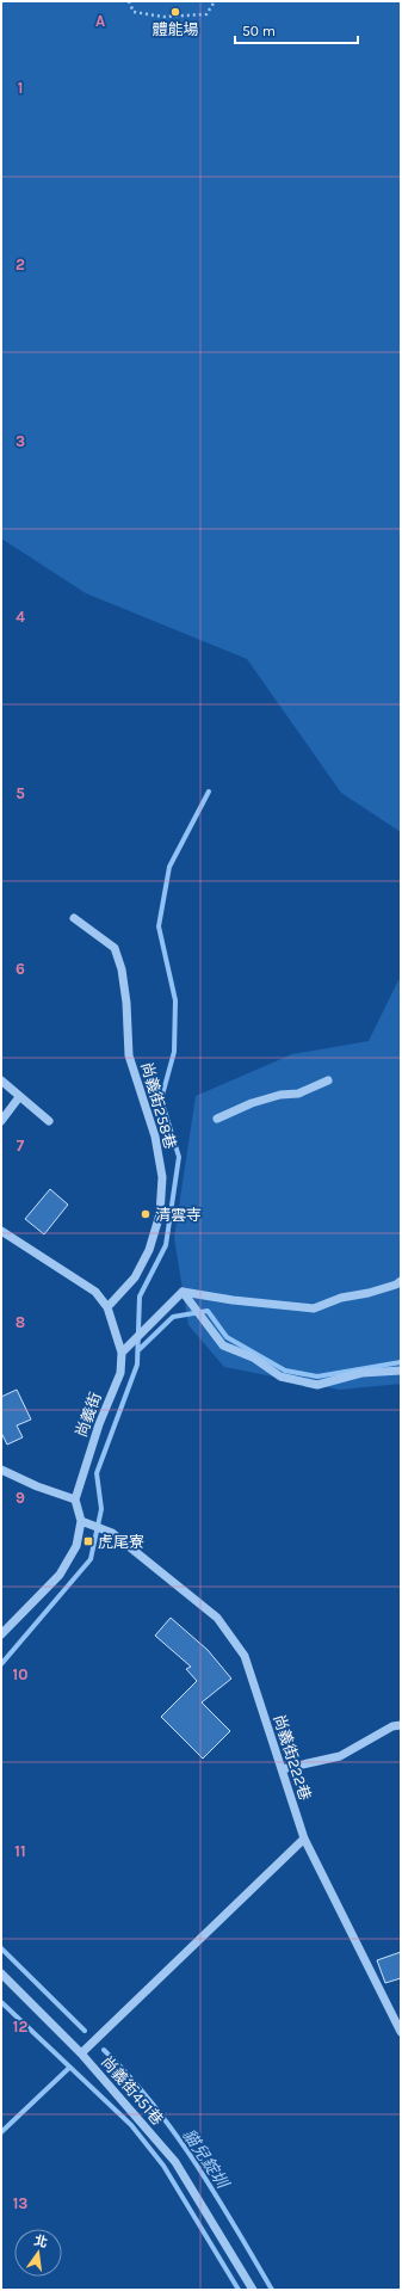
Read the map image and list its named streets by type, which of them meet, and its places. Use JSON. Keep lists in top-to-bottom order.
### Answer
{
  "streets": {
    "street": [
      "尚義街258巷",
      "尚義街",
      "尚義街222巷",
      "尚義街451巷"
    ]
  },
  "crossings": [
    ["尚義街258巷", "尚義街"]
  ],
  "water": ["貓兒錠圳"],
  "places": {
    "other": ["體能場", "清雲寺"],
    "transit": ["虎尾寮"]
  },
  "scale_bar": "50 m",
  "north": "top",
  "grid": {
    "columns": ["A"],
    "rows": [
      "1",
      "2",
      "3",
      "4",
      "5",
      "6",
      "7",
      "8",
      "9",
      "10",
      "11",
      "12",
      "13"
    ]
  }
}
